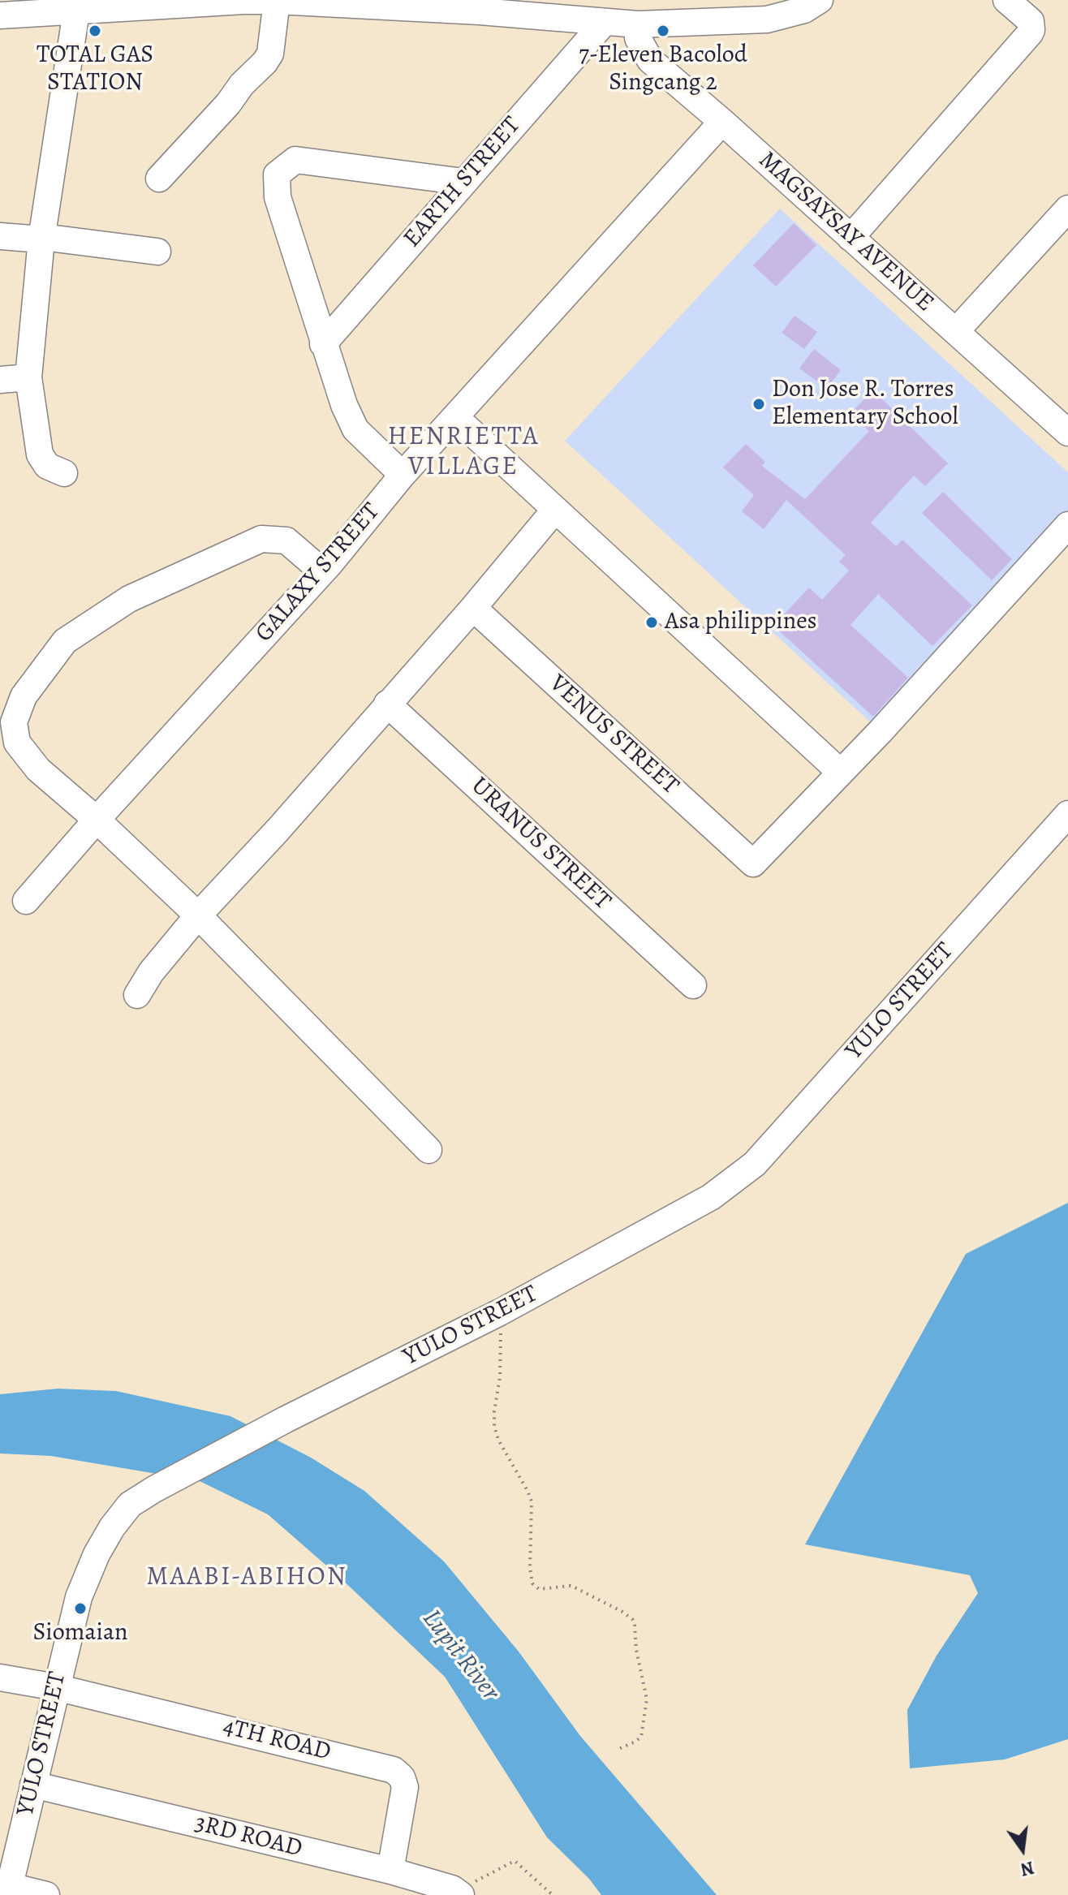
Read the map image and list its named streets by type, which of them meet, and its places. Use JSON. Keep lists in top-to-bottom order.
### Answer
{
  "streets": {
    "street": [
      "EARTH STREET",
      "MAGSAYSAY AVENUE",
      "GALAXY STREET",
      "VENUS STREET",
      "URANUS STREET",
      "YULO STREET",
      "4TH ROAD",
      "3RD ROAD"
    ]
  },
  "crossings": [
    ["MAGSAYSAY AVENUE", "GALAXY STREET"],
    ["YULO STREET", "4TH ROAD"],
    ["YULO STREET", "3RD ROAD"],
    ["4TH ROAD", "3RD ROAD"]
  ],
  "districts": ["HENRIETTA VILLAGE", "MAABI-ABIHON"],
  "water": ["Lupit River"],
  "places": [
    "TOTAL GAS STATION",
    "7-Eleven Bacolod Singcang 2",
    "Don Jose R. Torres Elementary School",
    "Asa philippines",
    "Siomaian"
  ],
  "north": "bottom"
}
